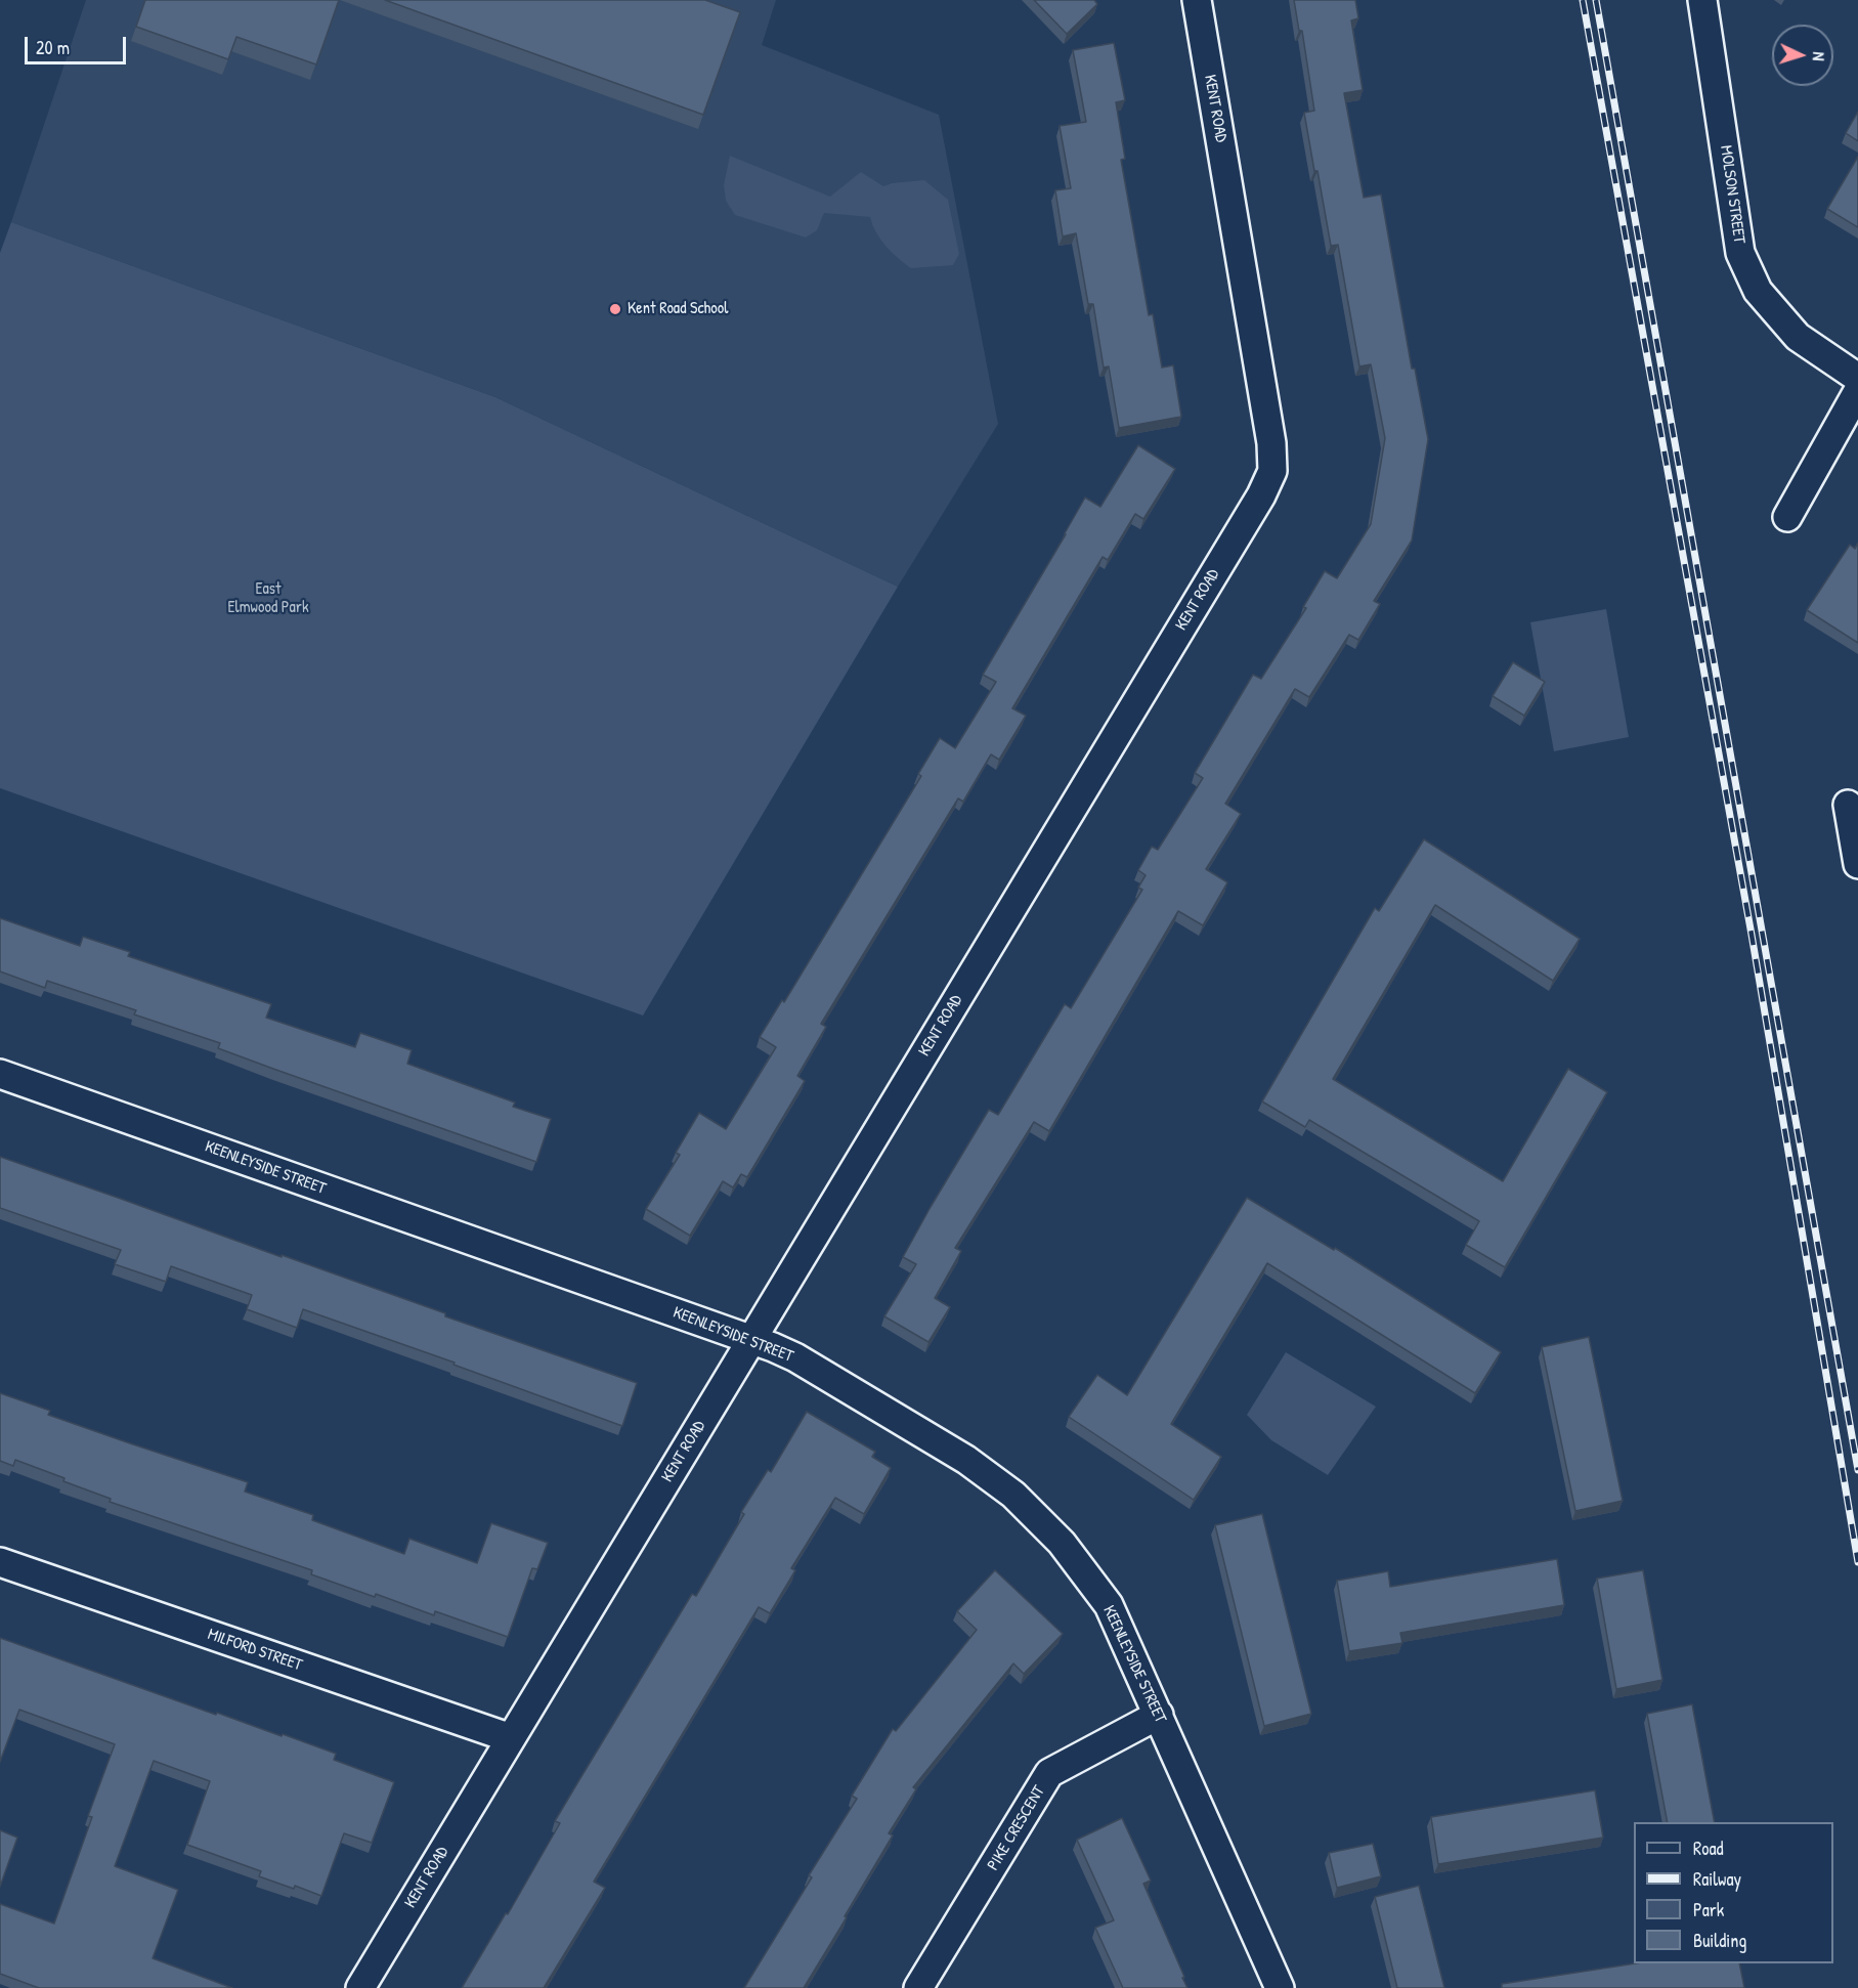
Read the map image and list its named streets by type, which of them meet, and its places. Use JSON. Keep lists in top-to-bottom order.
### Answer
{
  "streets": {
    "street": [
      "KENT ROAD",
      "MOLSON STREET",
      "KEENLEYSIDE STREET",
      "MILFORD STREET",
      "PIKE CRESCENT"
    ]
  },
  "crossings": [
    ["KENT ROAD", "KEENLEYSIDE STREET"],
    ["KENT ROAD", "MILFORD STREET"],
    ["KEENLEYSIDE STREET", "PIKE CRESCENT"]
  ],
  "parks": ["East Elmwood Park"],
  "places": ["Kent Road School"],
  "legend": [
    "Road",
    "Railway",
    "Park",
    "Building"
  ],
  "scale_bar": "20 m",
  "north": "right"
}
